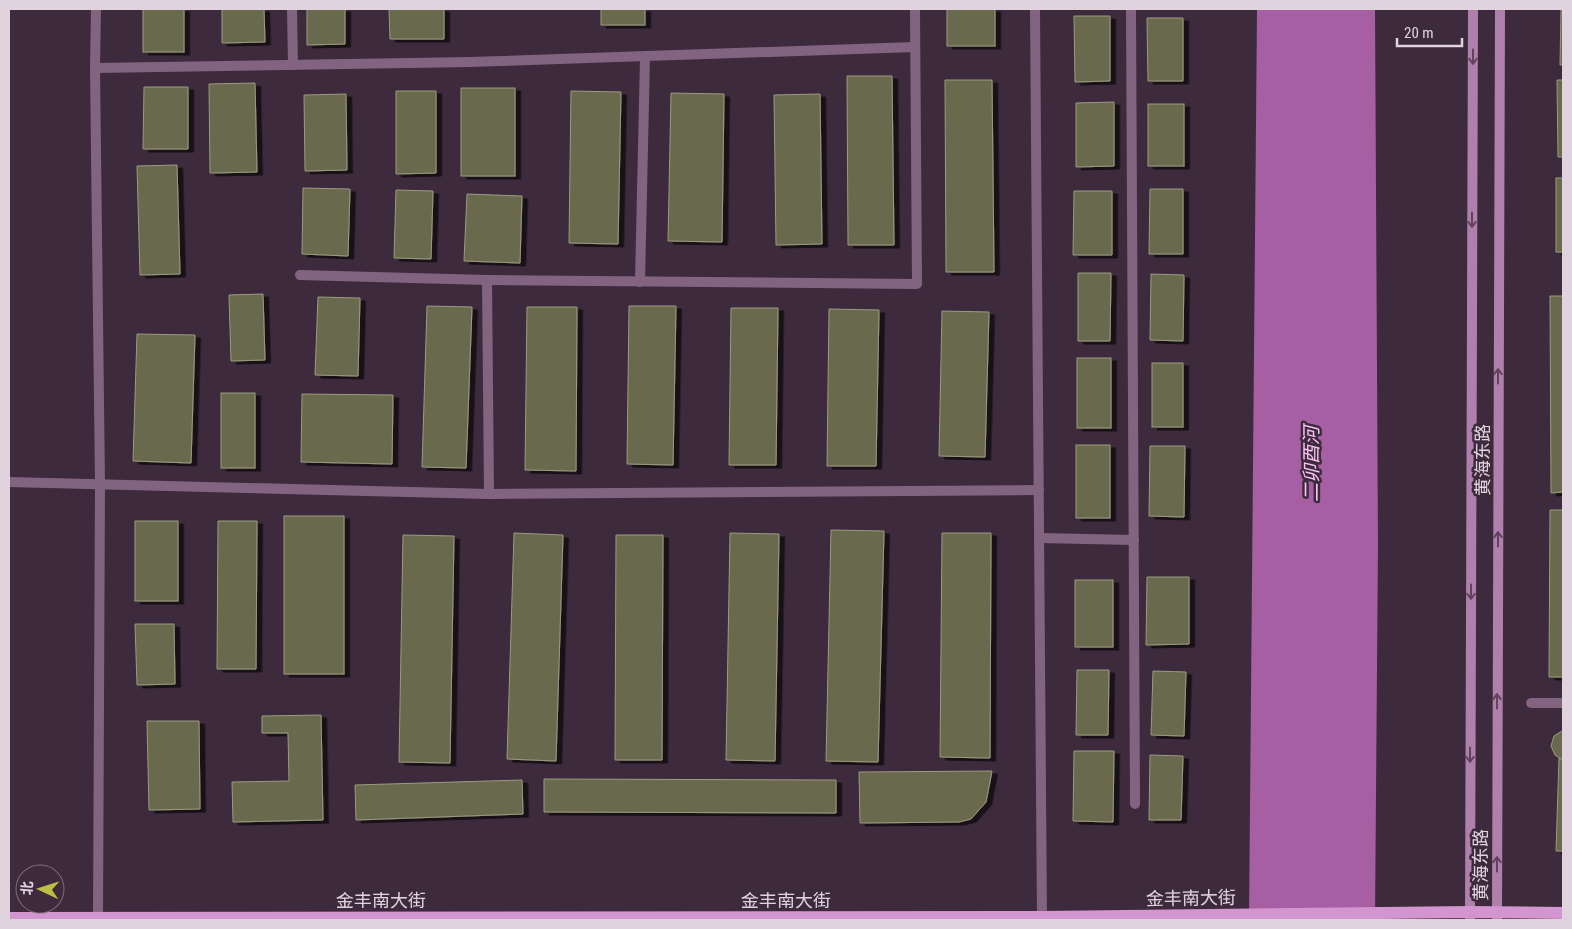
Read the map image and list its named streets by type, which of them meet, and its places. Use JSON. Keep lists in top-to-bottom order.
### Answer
{
  "streets": {
    "main road": ["黄海东路", "金丰南大街"]
  },
  "crossings": [
    ["黄海东路", "金丰南大街"]
  ],
  "water": ["二卯酉河"],
  "scale_bar": "20 m",
  "north": "left"
}
